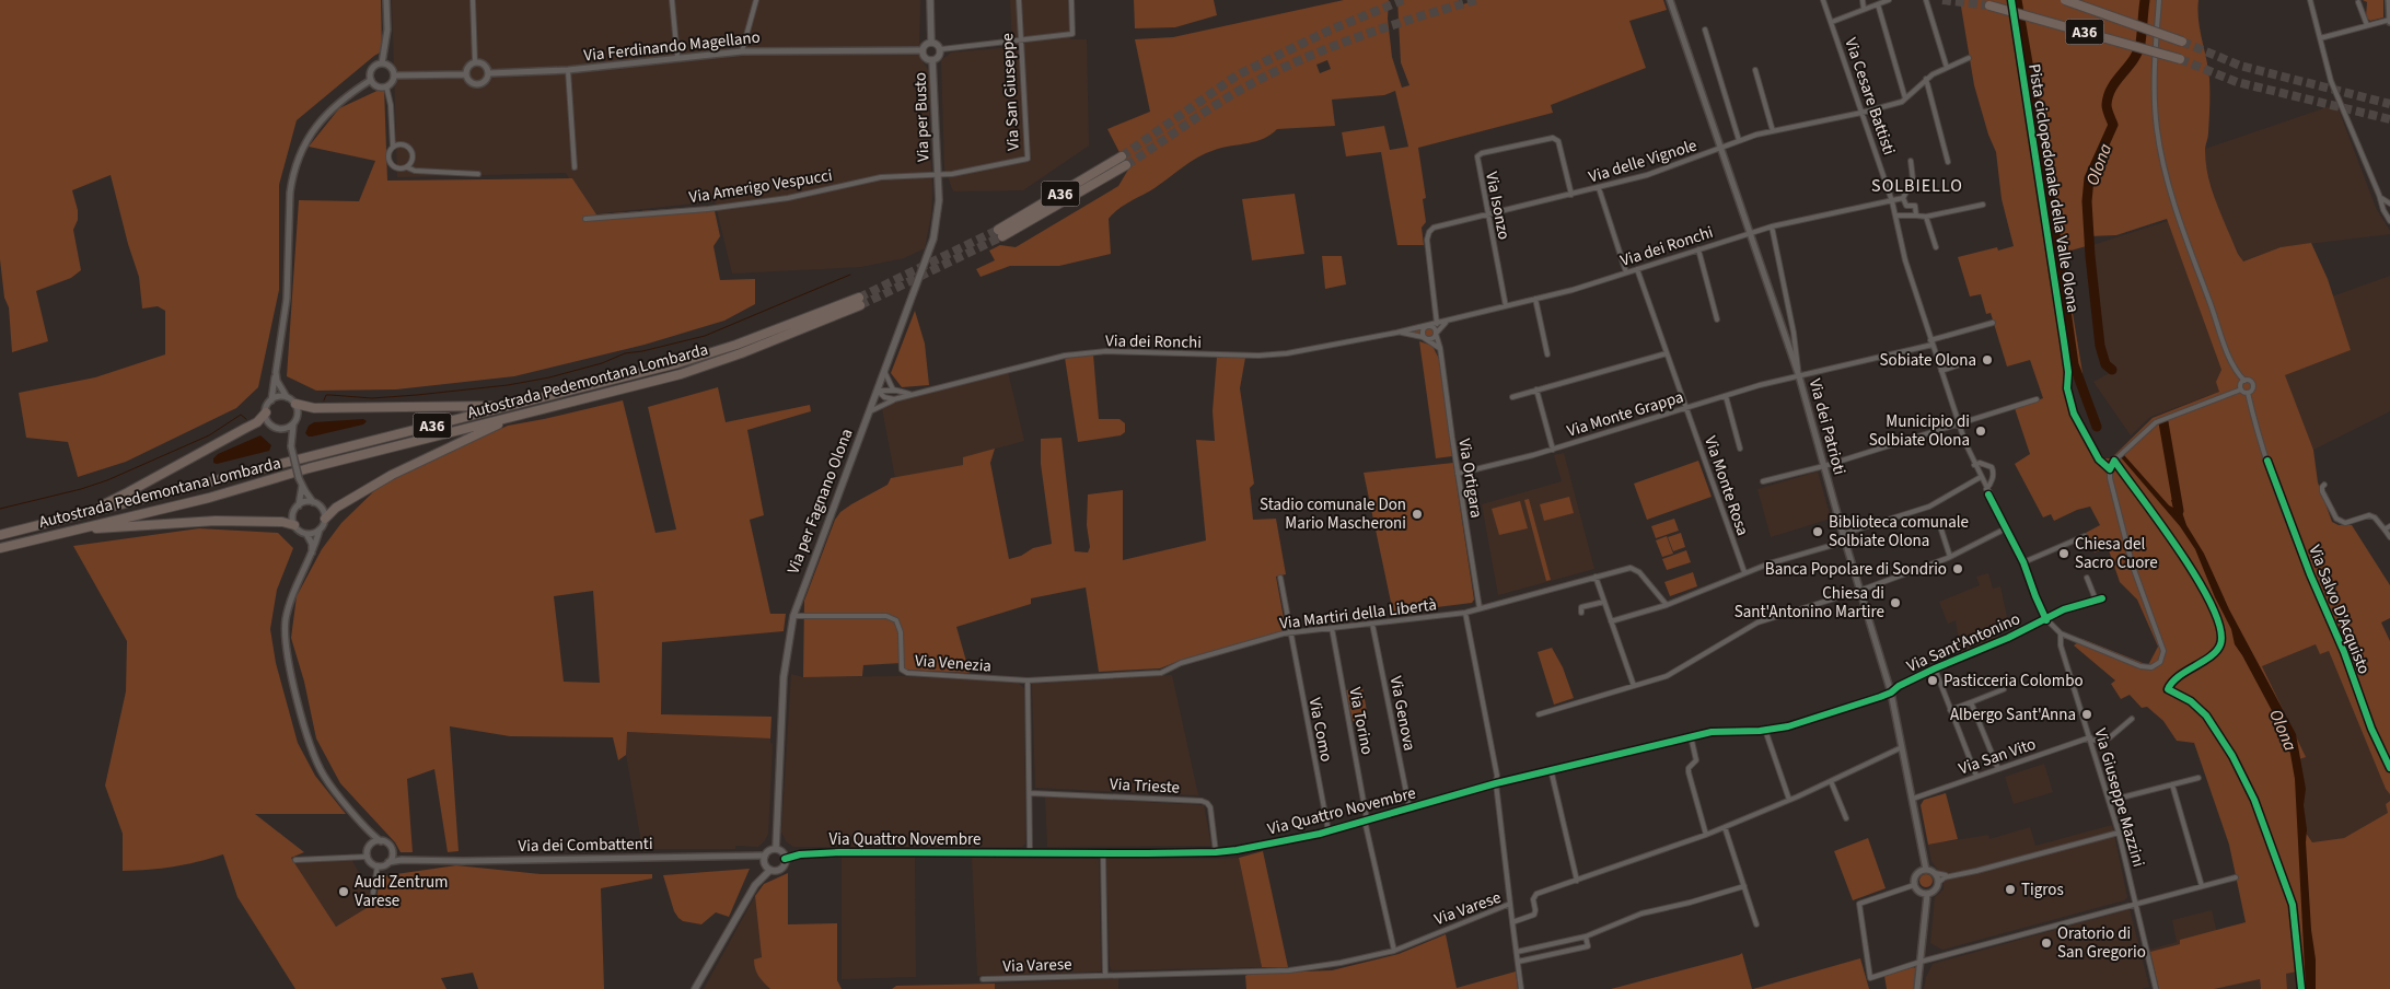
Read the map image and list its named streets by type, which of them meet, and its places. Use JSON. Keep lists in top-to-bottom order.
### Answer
{
  "streets": {
    "highway": ["A36", "Autostrada Pedemontana Lombarda"],
    "main road": ["Via per Busto", "Via per Fagnano Olona"],
    "street": [
      "Via Ferdinando Magellano",
      "Via San Giuseppe",
      "Via Cesare Battisti",
      "Via delle Vignole",
      "Via Amerigo Vespucci",
      "Via Isonzo",
      "Via dei Ronchi",
      "Via Monte Grappa",
      "Via dei Patrioti",
      "Via Ortigara",
      "Via Monte Rosa",
      "Via Salvo D'Acquisto",
      "Via Martiri della Libertà",
      "Via Sant'Antonino",
      "Via Venezia",
      "Via Genova",
      "Via Torino",
      "Via Como",
      "Via San Vito",
      "Via Trieste",
      "Via Giuseppe Mazzini",
      "Via Quattro Novembre",
      "Via dei Combattenti",
      "Via Varese"
    ],
    "cycle path": ["Pista ciclopedonale della Valle Olona"]
  },
  "crossings": [
    ["Via Ferdinando Magellano", "Via per Busto"],
    ["Via San Giuseppe", "Via per Busto"],
    ["Via San Giuseppe", "Via Amerigo Vespucci"],
    ["Via San Giuseppe", "Via per Fagnano Olona"],
    ["Via Cesare Battisti", "Via delle Vignole"],
    ["Via Cesare Battisti", "Via dei Ronchi"],
    ["Via Cesare Battisti", "Via Monte Grappa"],
    ["Via Cesare Battisti", "Via Sant'Antonino"],
    ["Via per Busto", "Via Amerigo Vespucci"],
    ["Via per Busto", "Via per Fagnano Olona"],
    ["Via delle Vignole", "Via Isonzo"],
    ["Via delle Vignole", "Via dei Ronchi"],
    ["Via delle Vignole", "Via dei Patrioti"],
    ["Via Amerigo Vespucci", "Via per Fagnano Olona"],
    ["Via Isonzo", "Via dei Ronchi"],
    ["Via dei Ronchi", "Via dei Patrioti"],
    ["Via dei Ronchi", "Via Ortigara"],
    ["Via dei Ronchi", "Via Monte Rosa"],
    ["Via dei Ronchi", "Via per Fagnano Olona"],
    ["Via Monte Grappa", "Via dei Patrioti"],
    ["Via Monte Grappa", "Via Ortigara"],
    ["Via Monte Grappa", "Via Monte Rosa"],
    ["Via dei Patrioti", "Via Sant'Antonino"],
    ["Via dei Patrioti", "Via San Vito"],
    ["Via dei Patrioti", "Via Quattro Novembre"],
    ["Via dei Patrioti", "Via Varese"],
    ["Via Ortigara", "Via Martiri della Libertà"],
    ["Via per Fagnano Olona", "Via Venezia"],
    ["Via per Fagnano Olona", "Via Quattro Novembre"],
    ["Via per Fagnano Olona", "Via dei Combattenti"],
    ["Via Martiri della Libertà", "Via Venezia"],
    ["Via Martiri della Libertà", "Via Genova"],
    ["Via Martiri della Libertà", "Via Torino"],
    ["Via Martiri della Libertà", "Via Como"],
    ["Via Sant'Antonino", "Via Quattro Novembre"],
    ["Via Genova", "Via Quattro Novembre"],
    ["Via Torino", "Via Quattro Novembre"],
    ["Via Torino", "Via Varese"],
    ["Via Como", "Via Quattro Novembre"],
    ["Via San Vito", "Via Giuseppe Mazzini"],
    ["Via Trieste", "Via Quattro Novembre"],
    ["Via Quattro Novembre", "Via dei Combattenti"]
  ],
  "districts": ["SOLBIELLO"],
  "water": ["Olona"],
  "places": [
    "Sobiate Olona",
    "Municipio di Solbiate Olona",
    "Stadio comunale Don Mario Mascheroni",
    "Biblioteca comunale Solbiate Olona",
    "Chiesa del Sacro Cuore",
    "Banca Popolare di Sondrio",
    "Chiesa di Sant'Antonino Martire",
    "Pasticceria Colombo",
    "Albergo Sant'Anna",
    "Tigros",
    "Audi Zentrum Varese",
    "Oratorio di San Gregorio"
  ]
}
